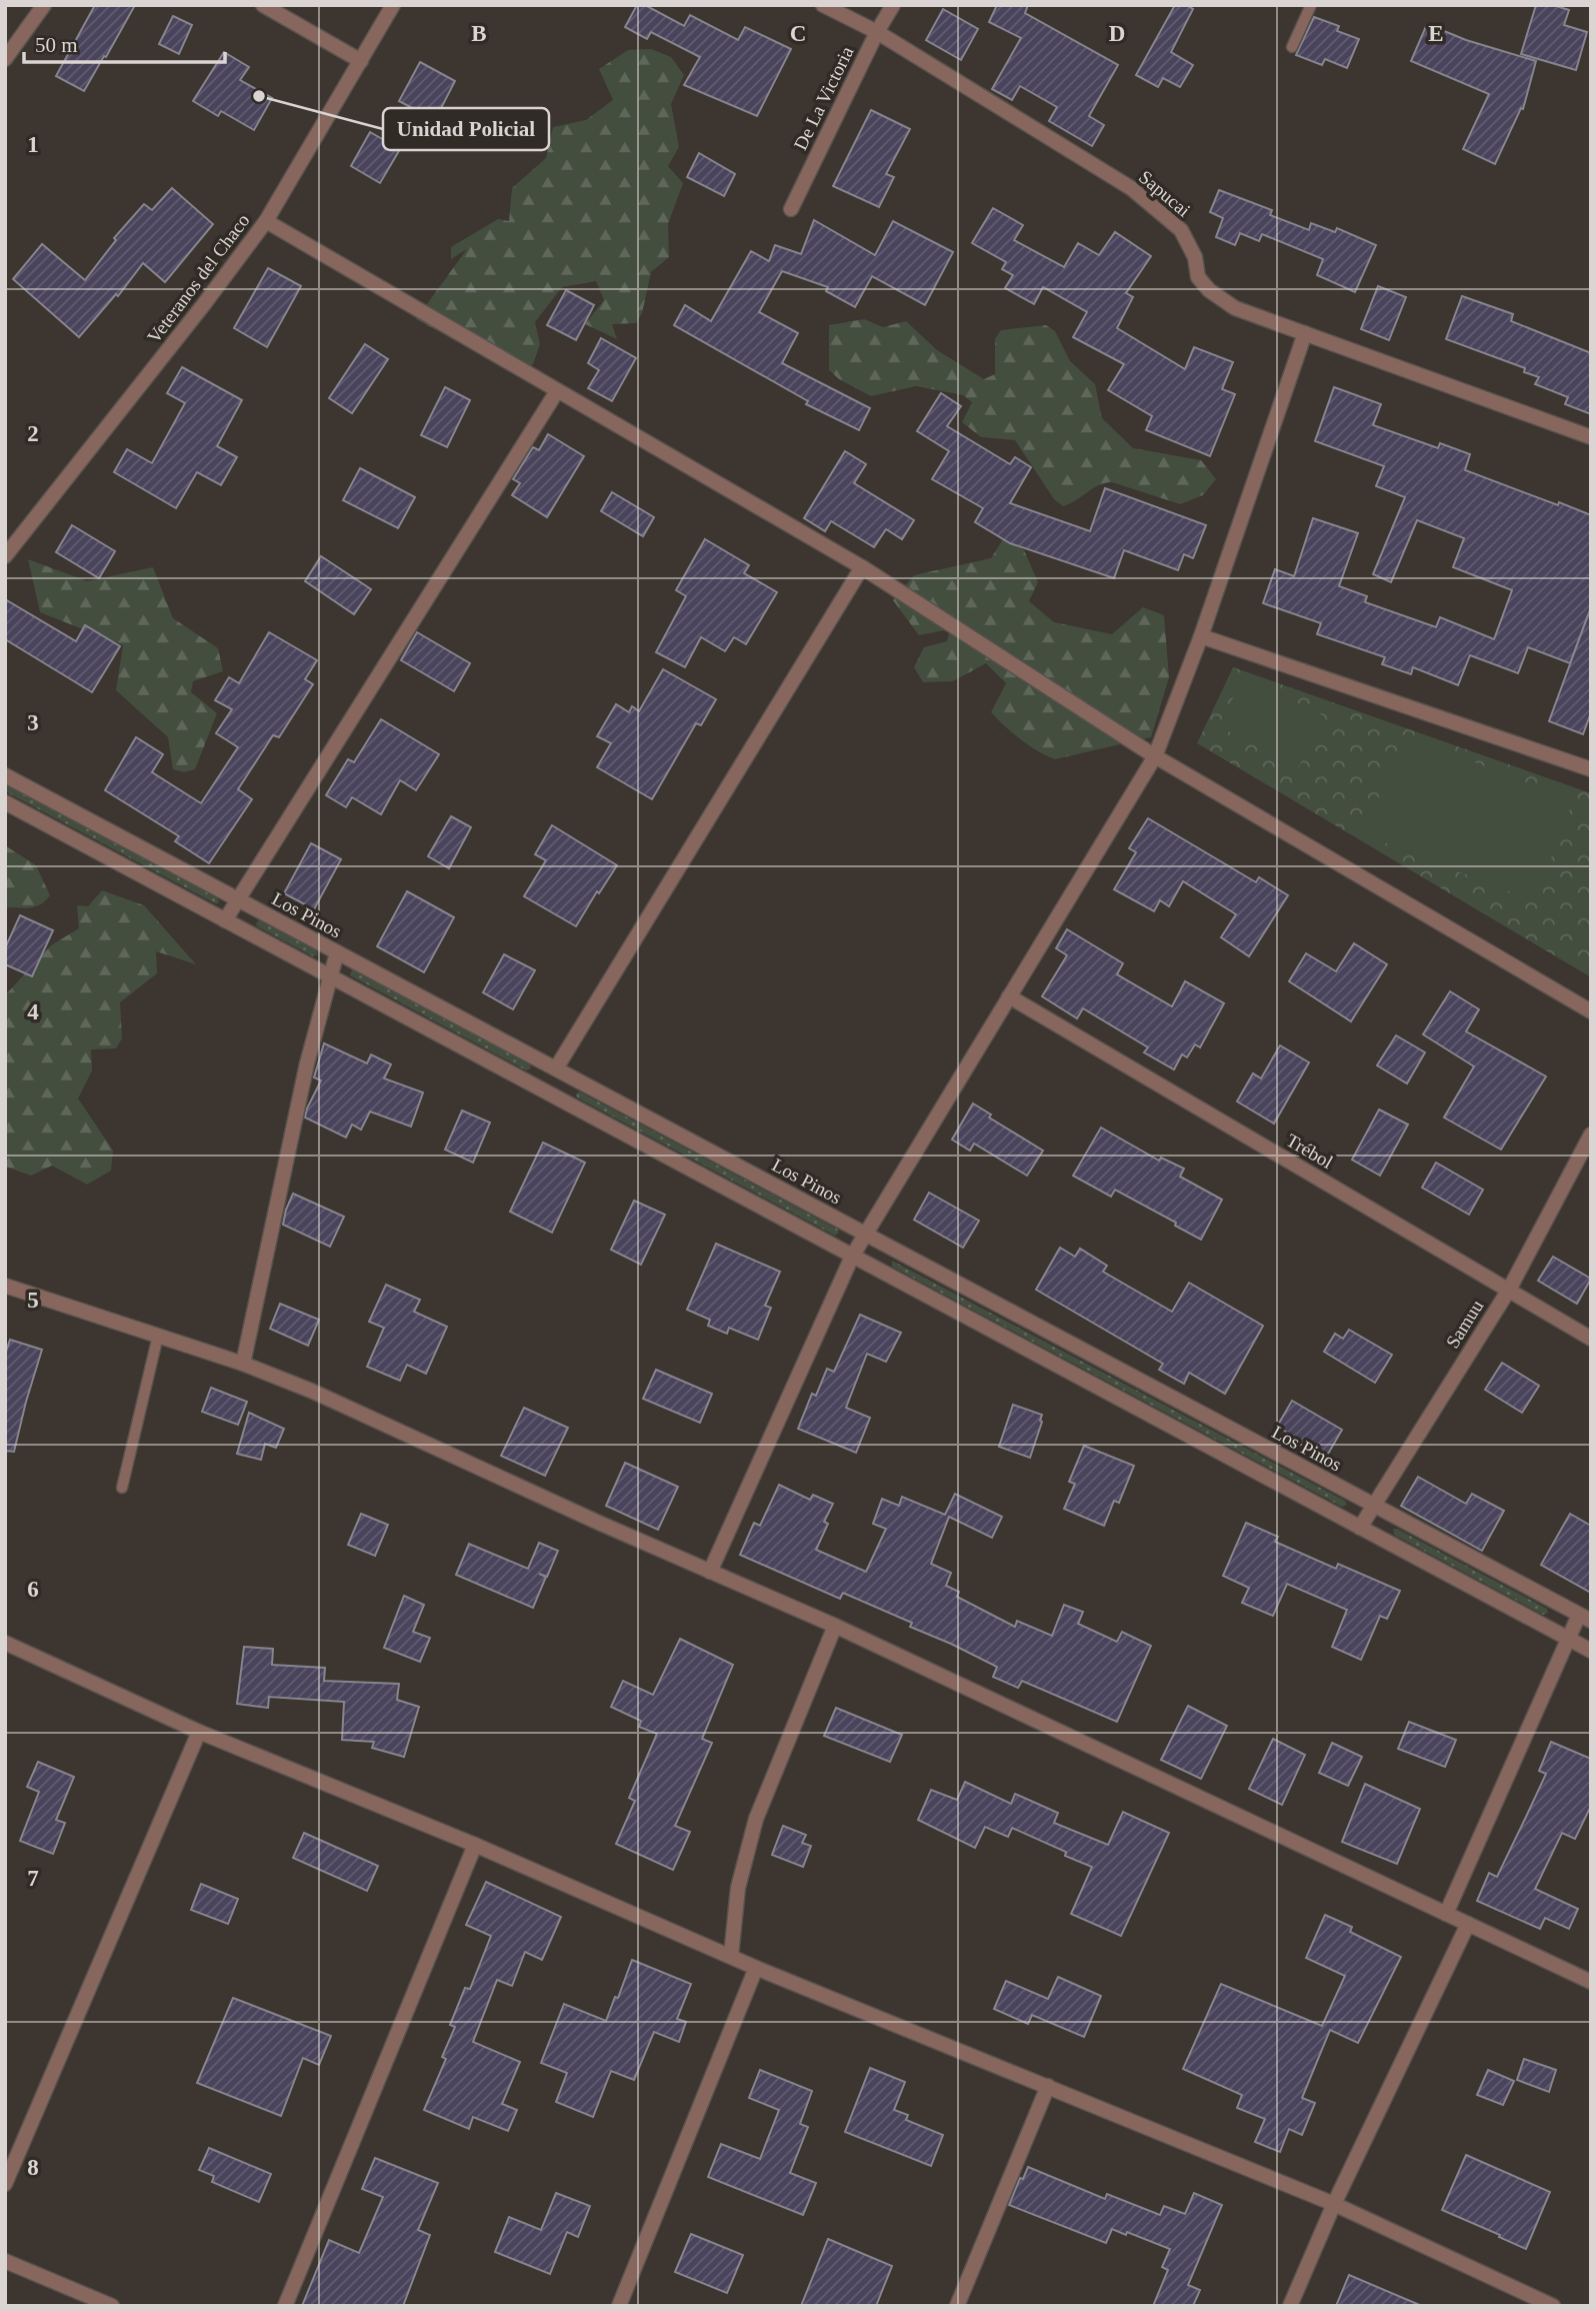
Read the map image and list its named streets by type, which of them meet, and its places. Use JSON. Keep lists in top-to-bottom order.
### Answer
{
  "streets": {
    "street": [
      "De La Victoria",
      "Sapucai",
      "Veteranos del Chaco",
      "Los Pinos",
      "Trébol",
      "Samuu"
    ]
  },
  "crossings": [
    ["De La Victoria", "Sapucai"],
    ["Los Pinos", "Samuu"],
    ["Trébol", "Samuu"]
  ],
  "places": ["Unidad Policial"],
  "scale_bar": "50 m",
  "grid": {
    "columns": [
      "B",
      "C",
      "D",
      "E"
    ],
    "rows": [
      "1",
      "2",
      "3",
      "4",
      "5",
      "6",
      "7",
      "8"
    ]
  }
}
